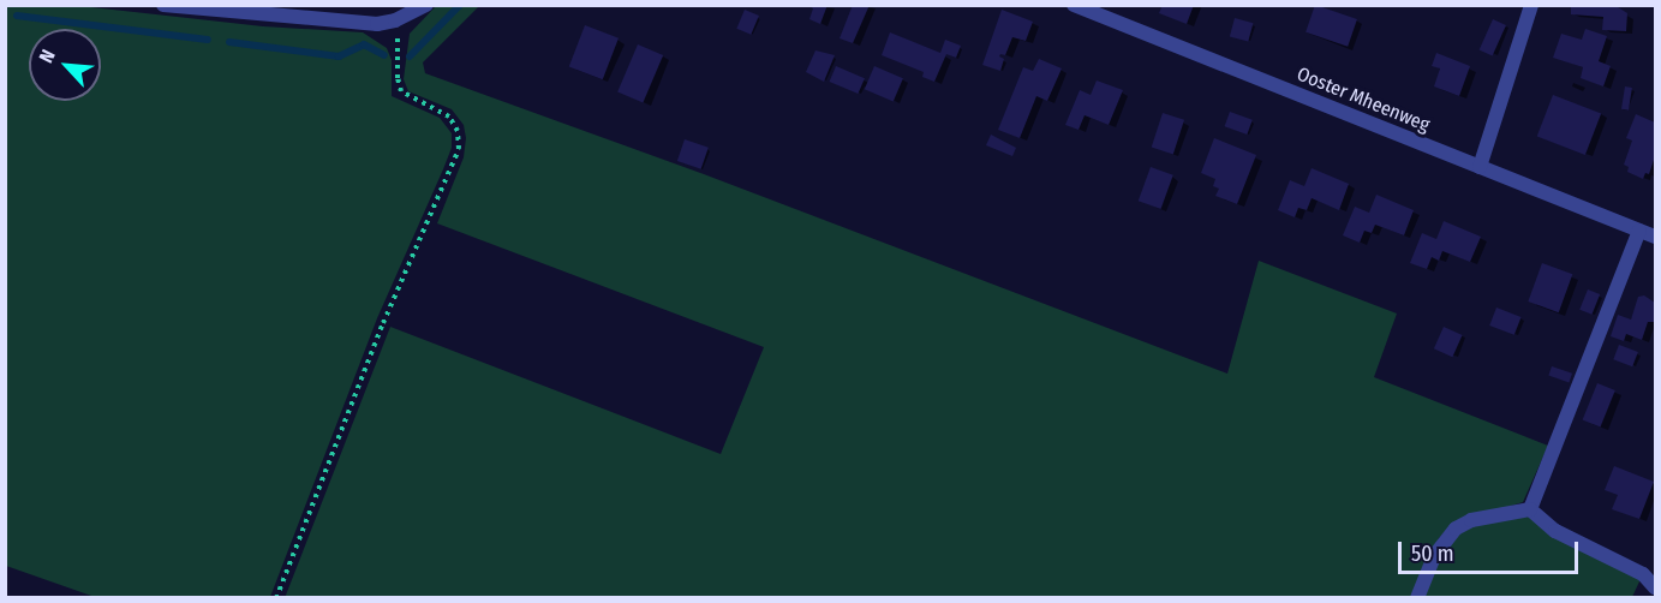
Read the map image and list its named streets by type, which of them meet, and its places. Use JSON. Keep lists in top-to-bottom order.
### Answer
{
  "streets": {
    "street": ["Ooster Mheenweg"]
  },
  "scale_bar": "50 m",
  "north": "top left"
}
